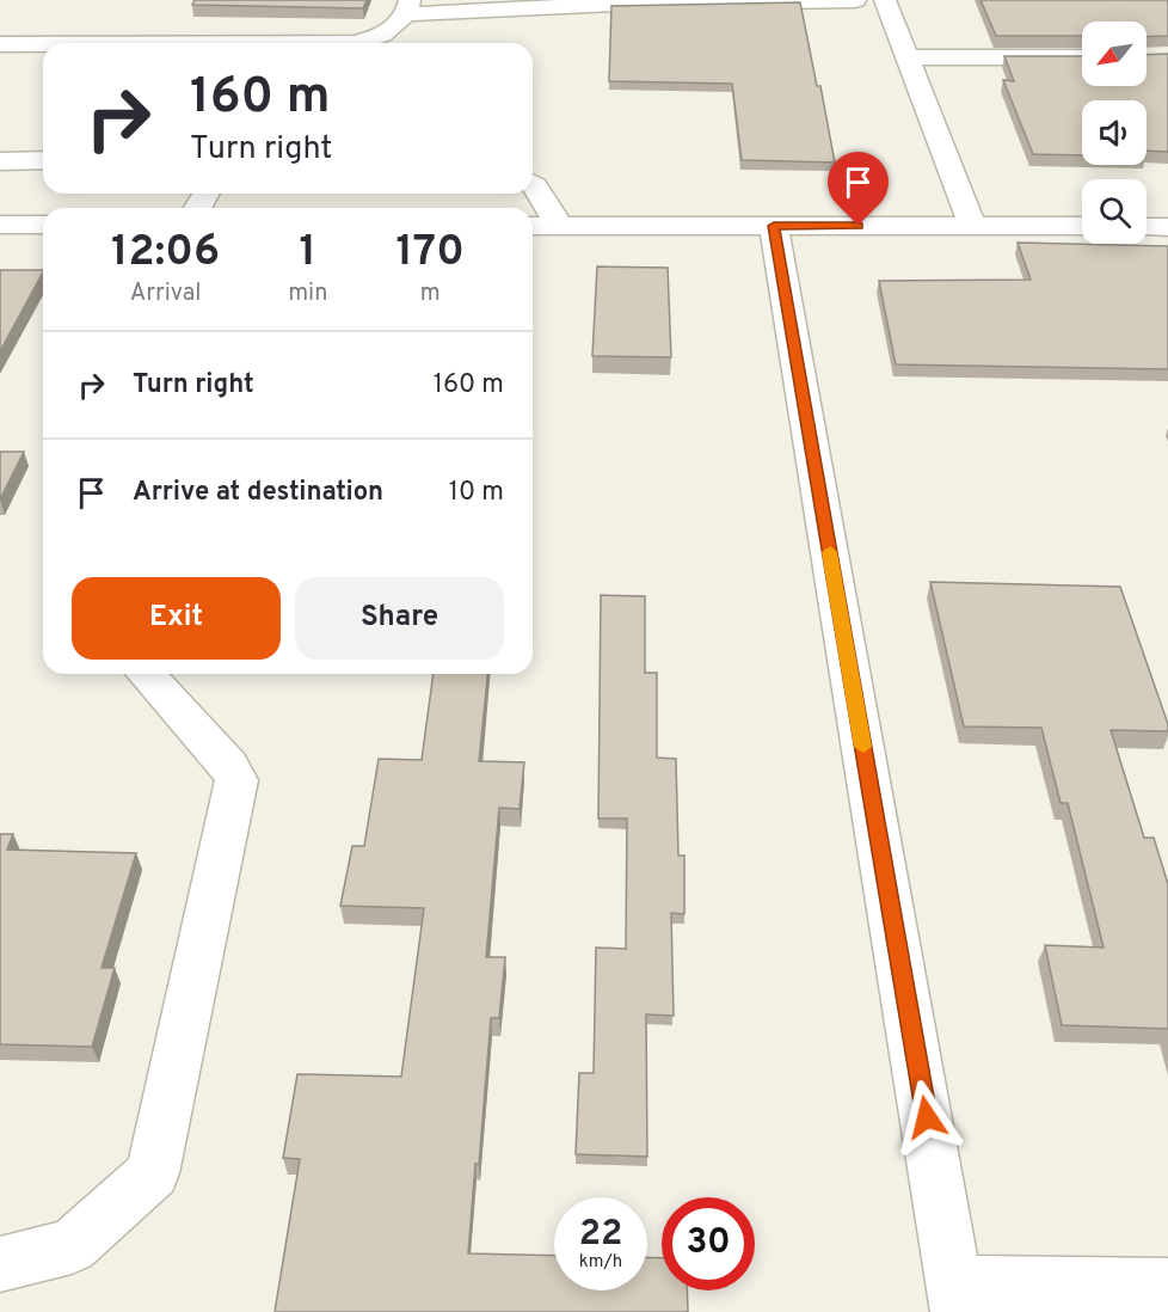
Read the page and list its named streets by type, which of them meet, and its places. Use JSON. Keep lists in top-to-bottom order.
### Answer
{
  "north": "bottom left",
  "page": {
    "turn": ["160 m", "Turn right"],
    "eta": [
      "12:06",
      "Arrival",
      "1",
      "min",
      "170",
      "m"
    ],
    "list": [
      {
        "name": "Turn right",
        "value": "160 m"
      },
      {
        "name": "Arrive at destination",
        "value": "10 m"
      }
    ],
    "buttons": ["Exit", "Share"],
    "speed": "22 km/h",
    "limit": "30"
  }
}
